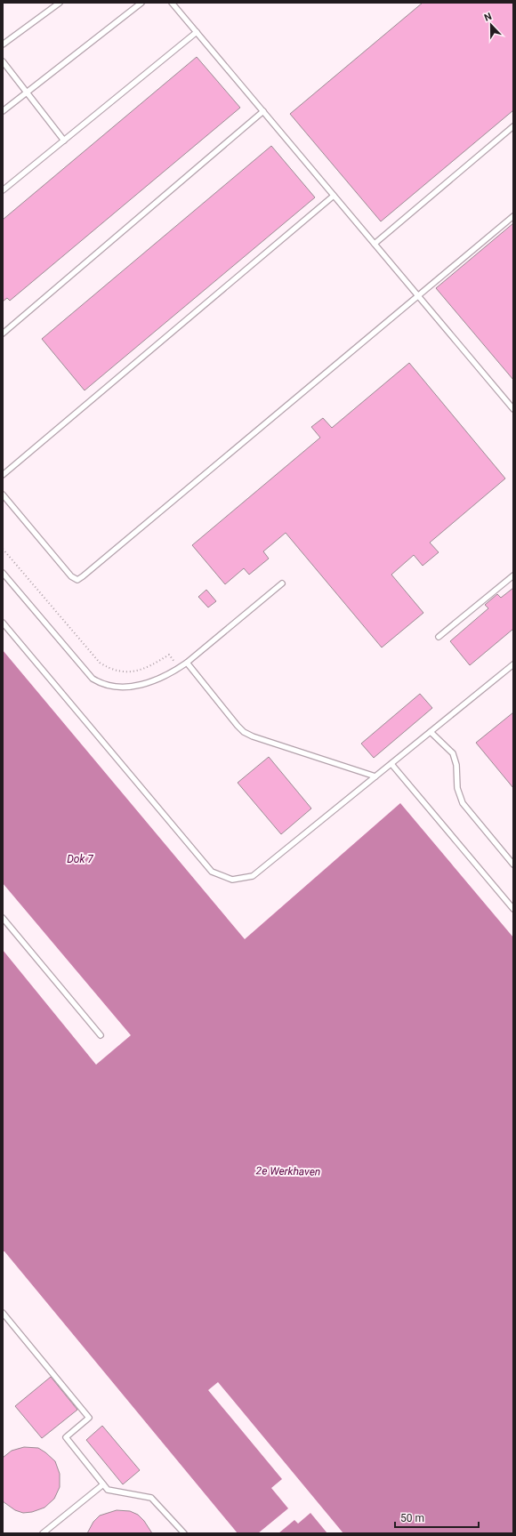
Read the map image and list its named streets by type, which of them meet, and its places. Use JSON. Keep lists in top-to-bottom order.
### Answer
{
  "water": ["Dok 7", "2e Werkhaven"],
  "scale_bar": "50 m",
  "north": "top"
}
